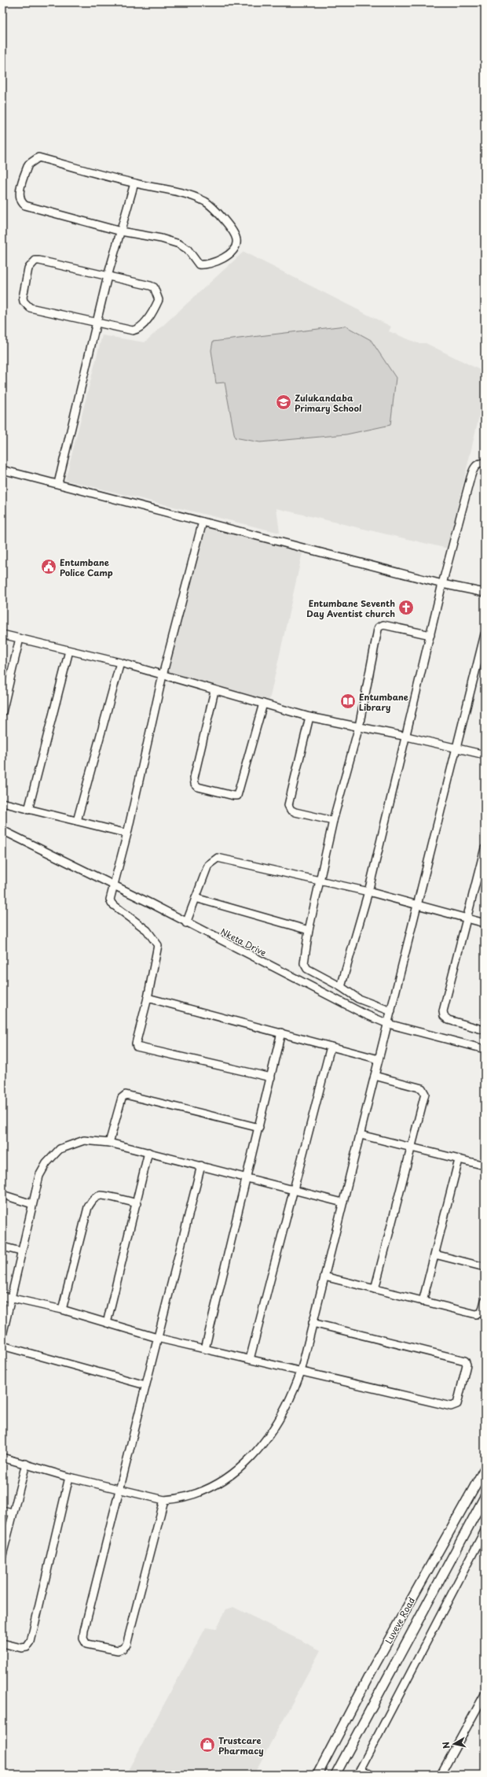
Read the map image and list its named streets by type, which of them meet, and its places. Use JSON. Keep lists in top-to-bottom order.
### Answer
{
  "streets": {
    "street": ["Nketa Drive", "Luveve Road"]
  },
  "places": {
    "school or university": ["Zulukandaba Primary School"],
    "public building": ["Entumbane Police Camp"],
    "church": ["Entumbane Seventh Day Aventist church"],
    "library": ["Entumbane Library"],
    "shop": ["Trustcare Pharmacy"]
  },
  "north": "left"
}
